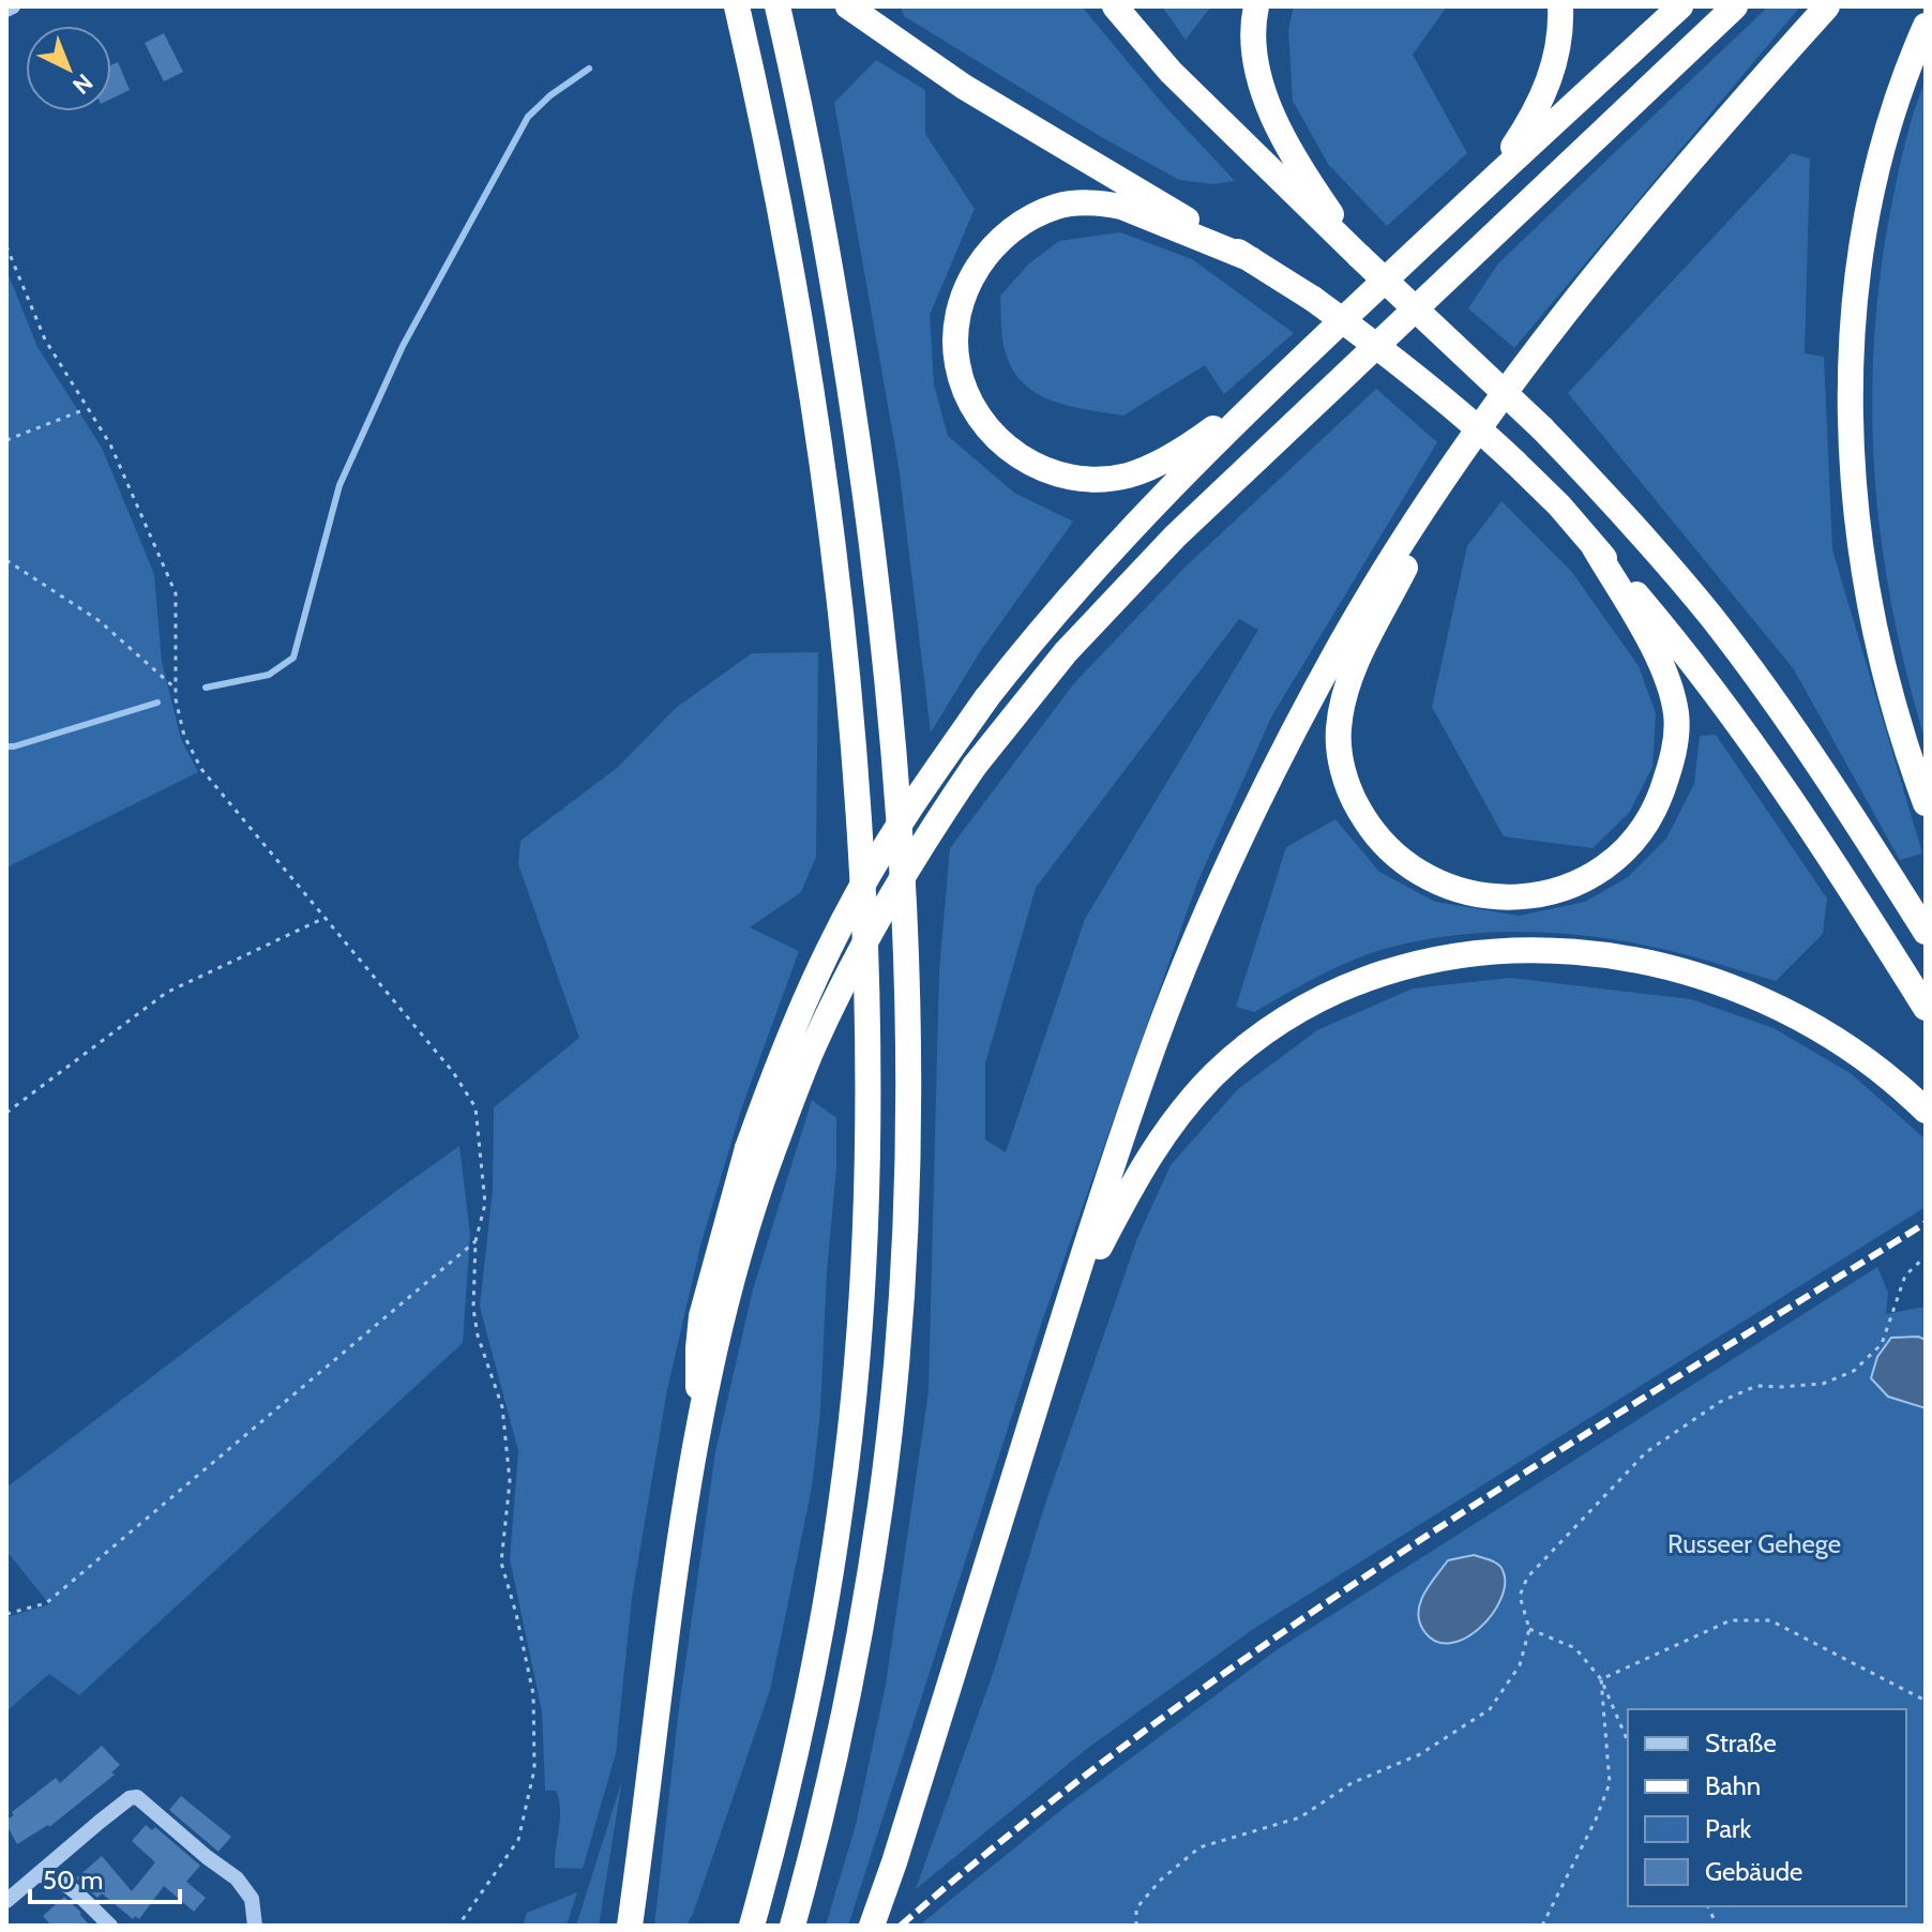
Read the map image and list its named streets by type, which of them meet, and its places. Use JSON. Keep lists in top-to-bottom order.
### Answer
{
  "parks": ["Russeer Gehege"],
  "legend": [
    "Straße",
    "Bahn",
    "Park",
    "Gebäude"
  ],
  "scale_bar": "50 m",
  "north": "bottom right"
}
